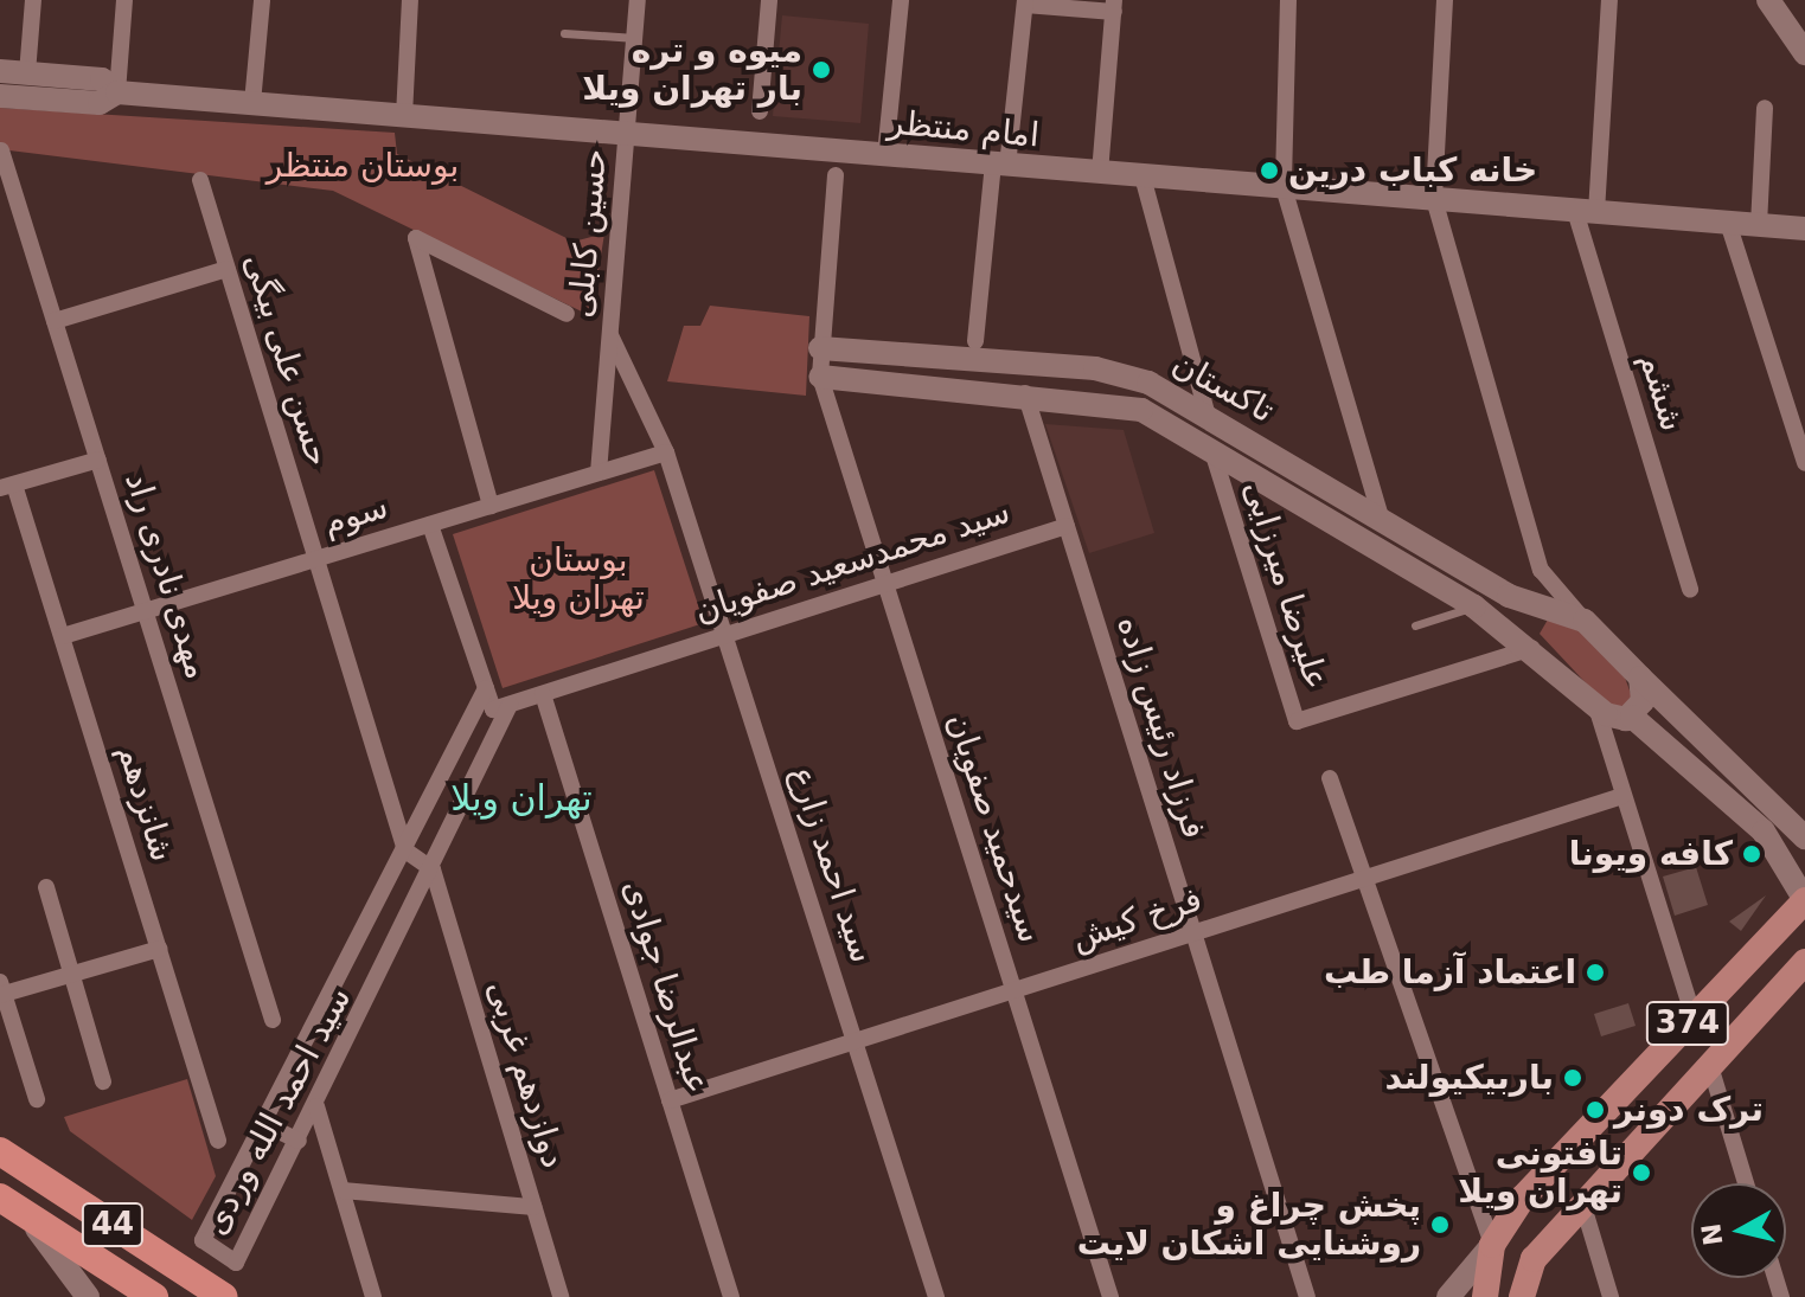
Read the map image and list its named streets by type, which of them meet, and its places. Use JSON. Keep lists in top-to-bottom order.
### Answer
{
  "streets": {
    "highway": ["44"],
    "main road": ["374"],
    "street": [
      "امام منتظر",
      "حسین کابلی",
      "حسن علی بیگی",
      "تاکستان",
      "ششم",
      "سوم",
      "سید محمدسعید صفویان",
      "مهدی نادری راد",
      "علیرضا میرزایی",
      "فرزاد رئیس زاده",
      "شانزدهم",
      "سیدحمید صفویان",
      "سید احمد زارع",
      "فرخ کیش",
      "عبدالرضا جوادی",
      "دوازدهم غربی",
      "سید احمد الله وردی"
    ]
  },
  "crossings": [
    ["امام منتظر", "حسین کابلی"],
    ["امام منتظر", "ششم"],
    ["حسین کابلی", "سوم"],
    ["حسین کابلی", "سید احمد زارع"],
    ["حسن علی بیگی", "سوم"],
    ["حسن علی بیگی", "سید احمد الله وردی"],
    ["تاکستان", "علیرضا میرزایی"],
    ["تاکستان", "فرزاد رئیس زاده"],
    ["تاکستان", "سیدحمید صفویان"],
    ["سوم", "مهدی نادری راد"],
    ["سوم", "شانزدهم"],
    ["سوم", "سید احمد زارع"],
    ["سید محمدسعید صفویان", "فرزاد رئیس زاده"],
    ["سید محمدسعید صفویان", "سیدحمید صفویان"],
    ["سید محمدسعید صفویان", "سید احمد زارع"],
    ["سید محمدسعید صفویان", "عبدالرضا جوادی"],
    ["سید محمدسعید صفویان", "سید احمد الله وردی"],
    ["فرزاد رئیس زاده", "فرخ کیش"],
    ["سیدحمید صفویان", "فرخ کیش"],
    ["سید احمد زارع", "فرخ کیش"],
    ["فرخ کیش", "عبدالرضا جوادی"],
    ["دوازدهم غربی", "سید احمد الله وردی"]
  ],
  "districts": ["تهران ویلا"],
  "parks": ["بوستان منتظر", "بوستان تهران ویلا"],
  "places": [
    "میوه و تره بار تهران ویلا",
    "خانه کباب درین",
    "کافه ویونا",
    "اعتماد آزما طب",
    "باربیکیولند",
    "ترک دونر",
    "تافتونی تهران ویلا",
    "پخش چراغ و روشنایی اشکان لایت"
  ],
  "north": "left"
}
